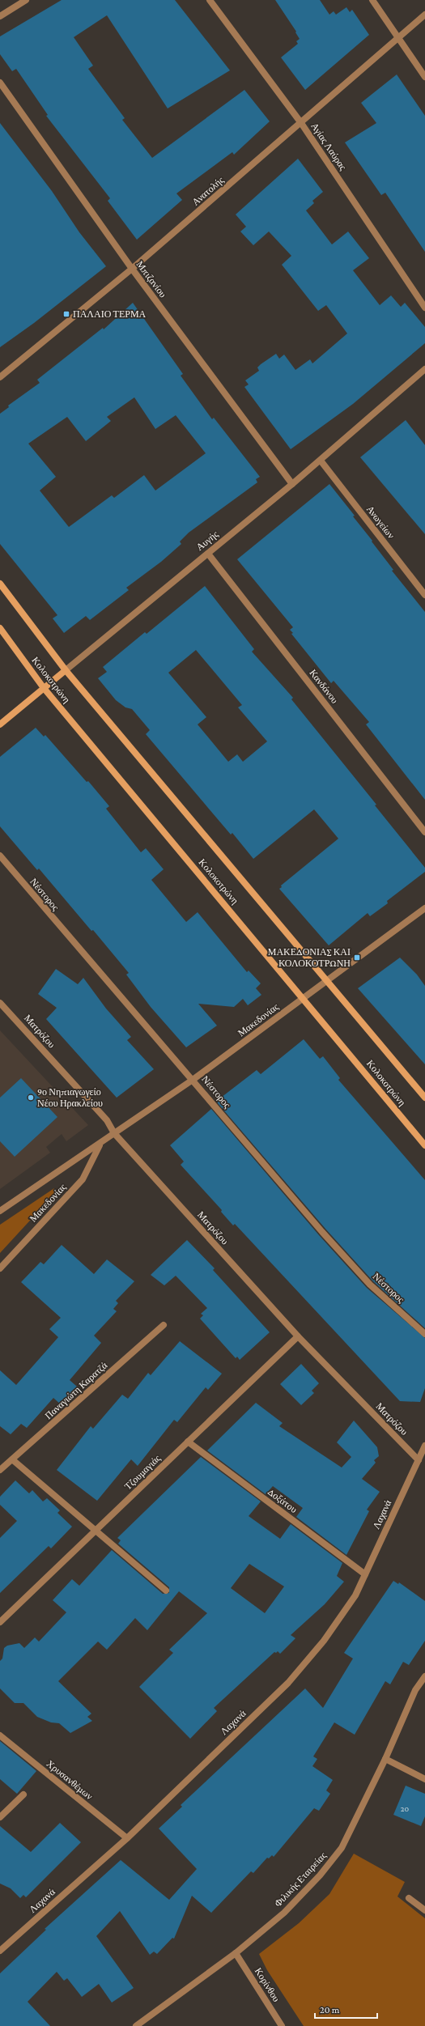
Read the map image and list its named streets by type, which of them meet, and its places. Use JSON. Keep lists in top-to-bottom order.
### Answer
{
  "streets": {
    "street": [
      "Αγίας Λαύρας",
      "Ανατολής",
      "Μπιζανίου",
      "Ανωγείων",
      "Αυγής",
      "Κολοκοτρώνη",
      "Κανδάνου",
      "Νέστορος",
      "Μακεδονίας",
      "Ματρόζου",
      "Παναγιώτη Καρατζά",
      "Τζουμαγιάς",
      "Δοξάτου",
      "Λαχανά",
      "Χρυσανθέμων",
      "Φιλικής Εταιρείας",
      "Κορίνθου"
    ]
  },
  "crossings": [
    ["Αγίας Λαύρας", "Ανατολής"],
    ["Ανατολής", "Μπιζανίου"],
    ["Μπιζανίου", "Αυγής"],
    ["Ανωγείων", "Αυγής"],
    ["Αυγής", "Κολοκοτρώνη"],
    ["Αυγής", "Κανδάνου"],
    ["Κολοκοτρώνη", "Μακεδονίας"],
    ["Νέστορος", "Μακεδονίας"],
    ["Μακεδονίας", "Ματρόζου"],
    ["Ματρόζου", "Τζουμαγιάς"],
    ["Ματρόζου", "Λαχανά"],
    ["Τζουμαγιάς", "Δοξάτου"],
    ["Δοξάτου", "Λαχανά"],
    ["Λαχανά", "Χρυσανθέμων"],
    ["Φιλικής Εταιρείας", "Κορίνθου"]
  ],
  "places": {
    "transit": ["ΠΑΛΑΙΟ ΤΕΡΜΑ", "ΜΑΚΕΔΟΝΙΑΣ ΚΑΙ ΚΟΛΟΚΟΤΡΩΝΗ"],
    "other": ["9ο Νηπιαγωγείο Νέου Ηρακλείου"]
  },
  "house_numbers": ["20"],
  "scale_bar": "20 m"
}
